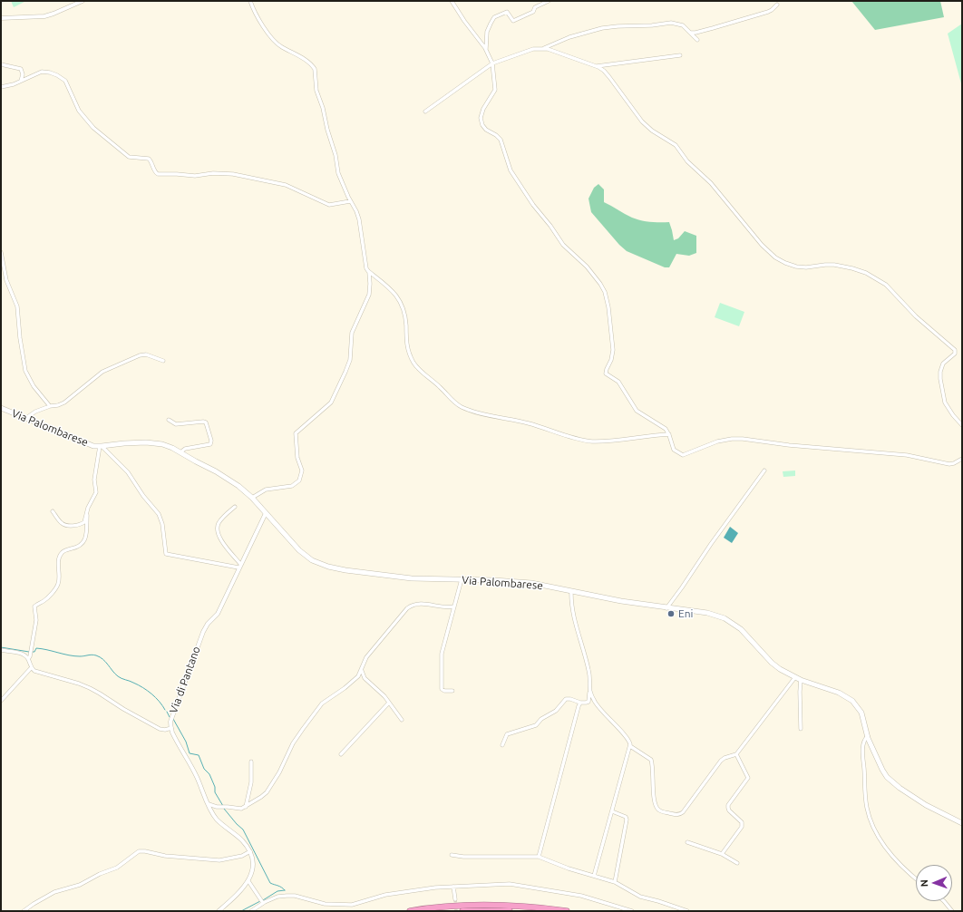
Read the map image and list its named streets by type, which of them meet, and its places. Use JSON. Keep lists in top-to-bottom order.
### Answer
{
  "streets": {
    "main road": ["Via Palombarese"],
    "street": ["Via di Pantano"]
  },
  "crossings": [
    ["Via Palombarese", "Via di Pantano"]
  ],
  "places": ["Eni"],
  "north": "left"
}
